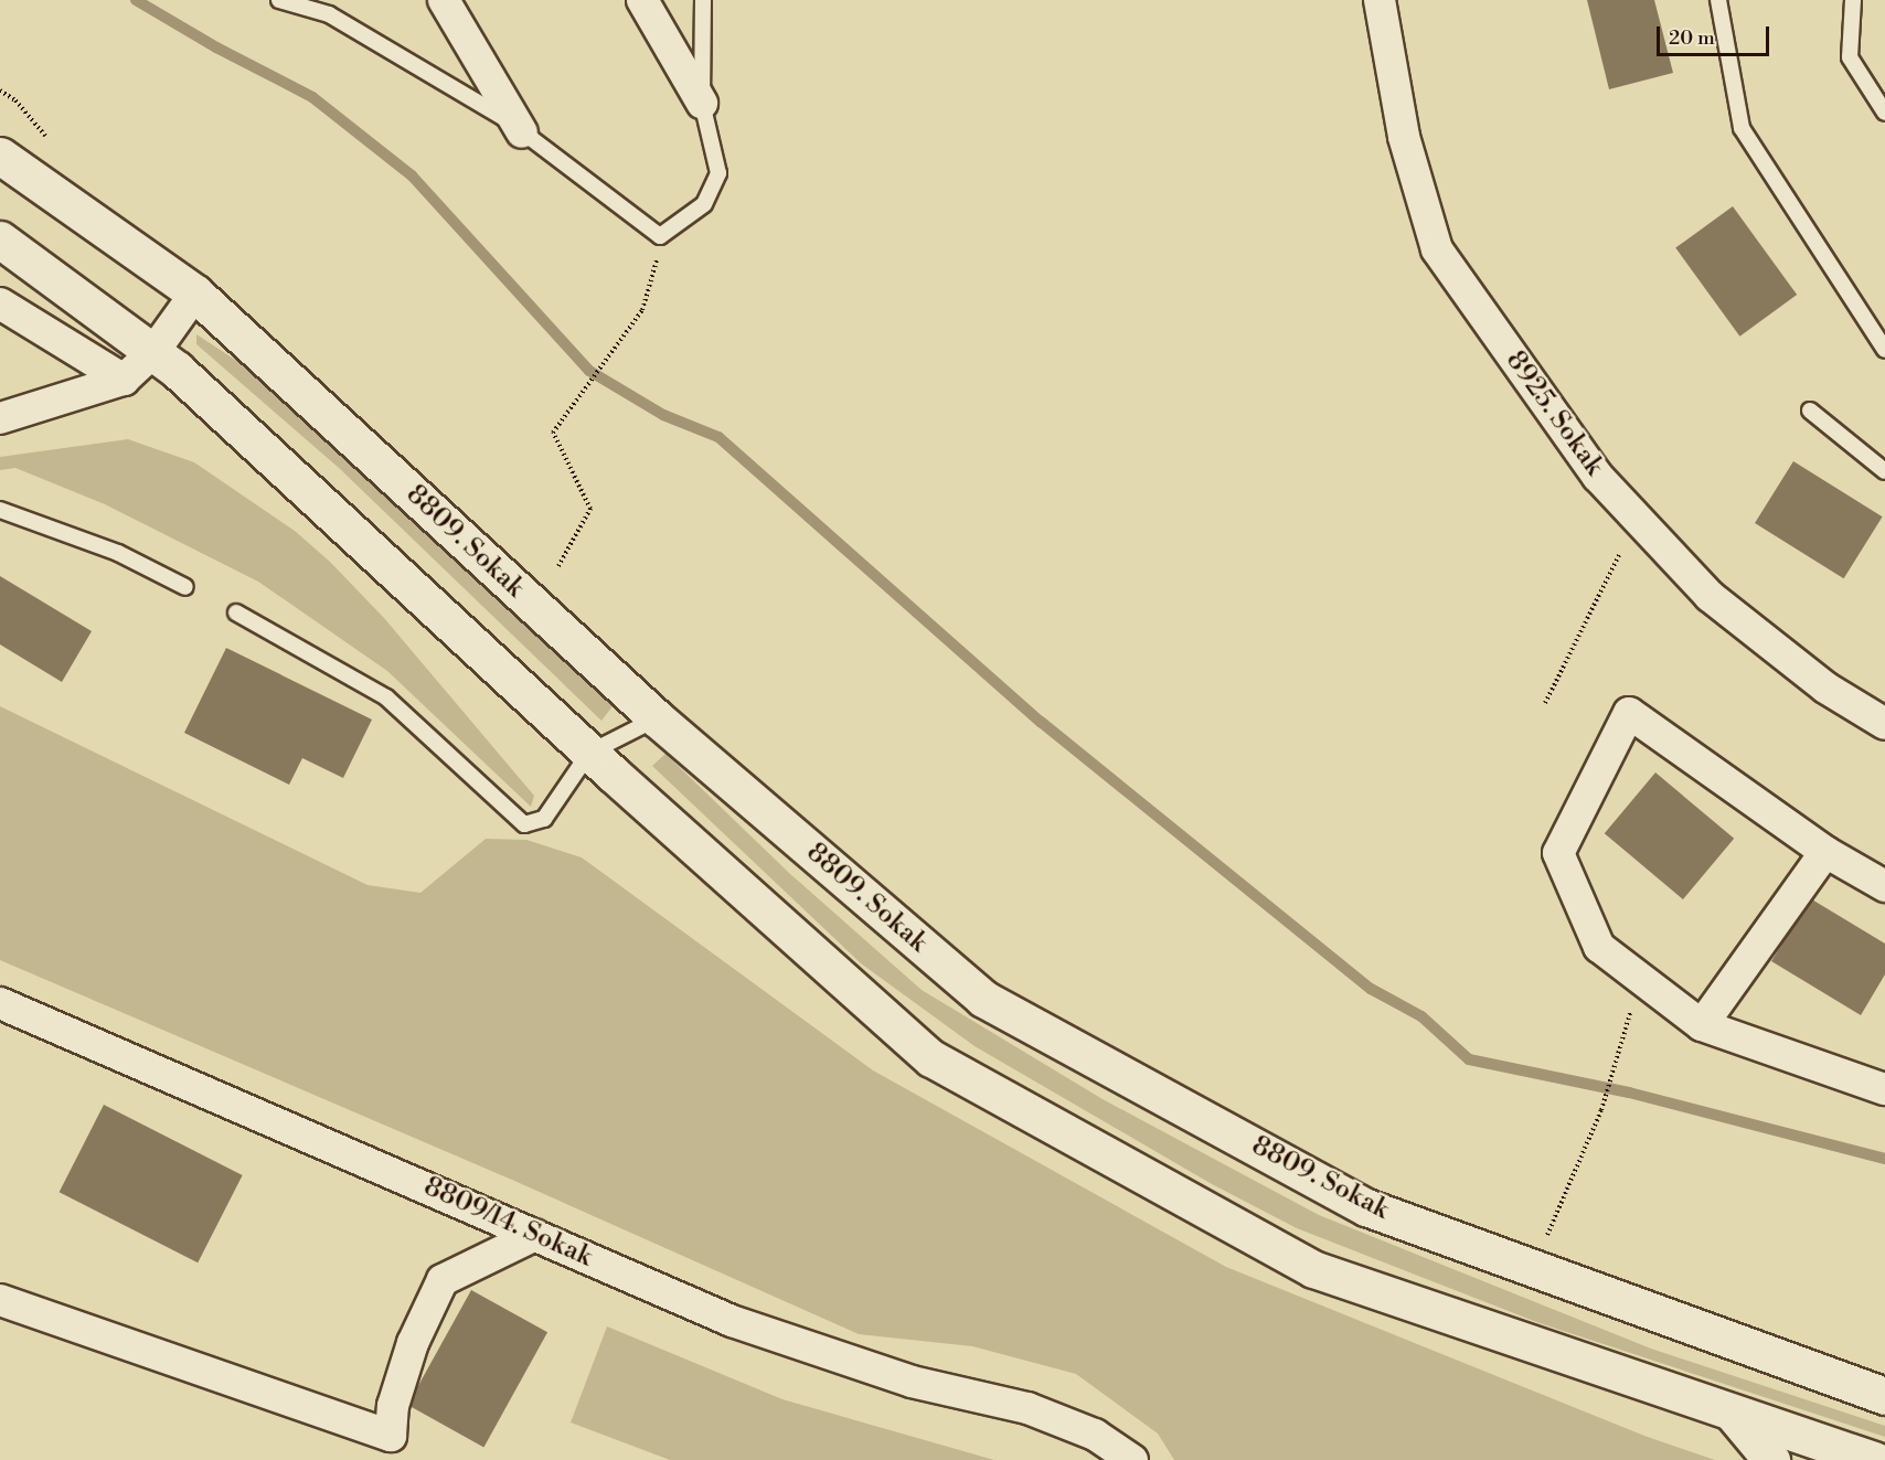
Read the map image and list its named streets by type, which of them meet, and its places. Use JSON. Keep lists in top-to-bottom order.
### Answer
{
  "streets": {
    "street": ["8925. Sokak", "8809. Sokak", "8809/14. Sokak"]
  },
  "scale_bar": "20 m"
}
